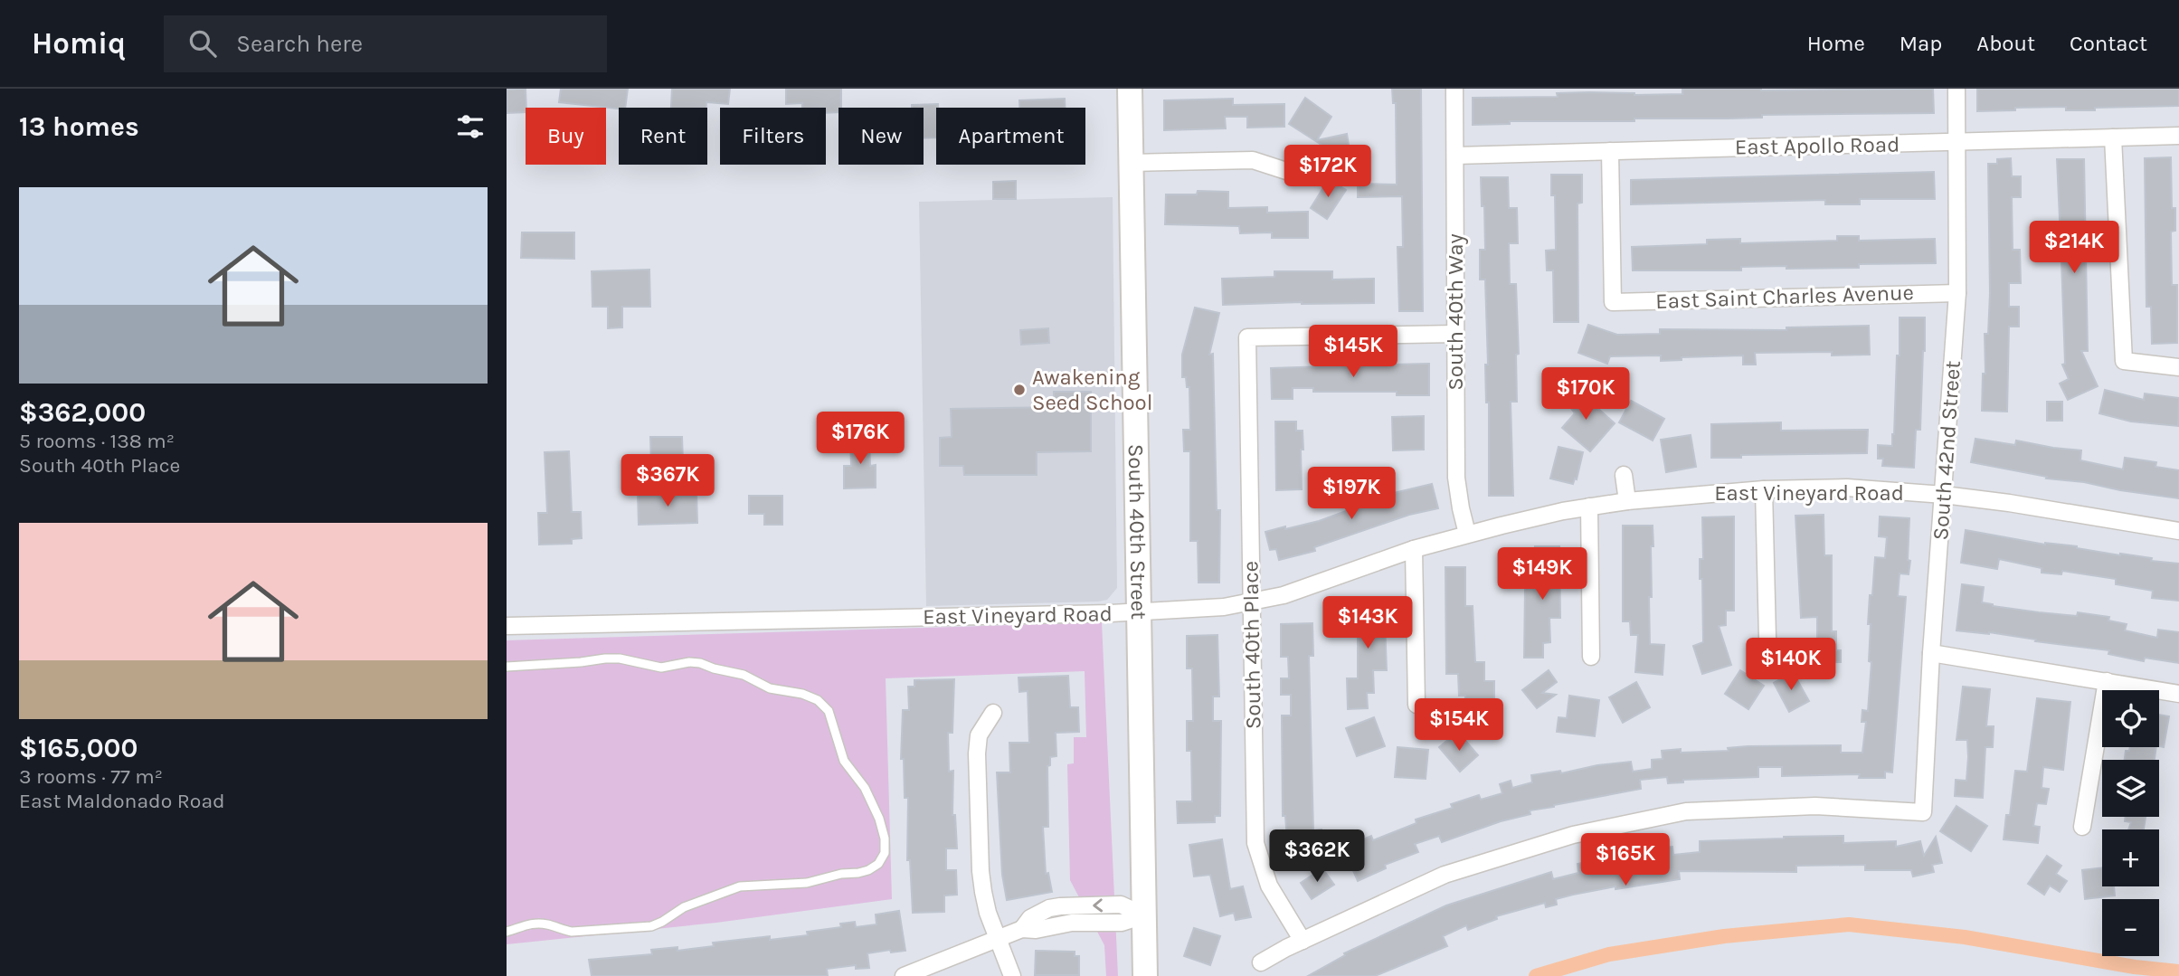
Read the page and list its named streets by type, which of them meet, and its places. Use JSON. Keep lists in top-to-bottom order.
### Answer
{
  "streets": {
    "main road": ["South 40th Street"],
    "street": [
      "East Apollo Road",
      "East Saint Charles Avenue",
      "South 40th Way",
      "South 42nd Street",
      "East Vineyard Road",
      "South 40th Place"
    ]
  },
  "crossings": [
    ["East Apollo Road", "East Saint Charles Avenue"],
    ["East Apollo Road", "South 40th Way"],
    ["East Apollo Road", "South 42nd Street"],
    ["East Saint Charles Avenue", "South 42nd Street"],
    ["South 40th Way", "East Vineyard Road"],
    ["South 40th Way", "South 40th Place"],
    ["South 42nd Street", "East Vineyard Road"],
    ["South 42nd Street", "South 40th Place"],
    ["East Vineyard Road", "South 40th Street"],
    ["East Vineyard Road", "South 40th Place"]
  ],
  "places": ["Awakening Seed School"],
  "page": {
    "header": "Homiq",
    "search": "Search here",
    "nav": [
      "Home",
      "Map",
      "About",
      "Contact"
    ],
    "heading": "13 homes",
    "chip": [
      "Buy",
      "Rent",
      "Filters",
      "New",
      "Apartment"
    ],
    "price": [
      "$172K",
      "$214K",
      "$145K",
      "$170K",
      "$176K",
      "$367K",
      "$197K",
      "$149K",
      "$143K",
      "$140K",
      "$154K",
      "$362K",
      "$165K"
    ],
    "list": [
      {
        "name": "$362,000",
        "note": "5 rooms · 138 m² · South 40th Place"
      },
      {
        "name": "$165,000",
        "note": "3 rooms · 77 m² · East Maldonado Road"
      }
    ],
    "map_buttons": ["+", "−"]
  }
}
